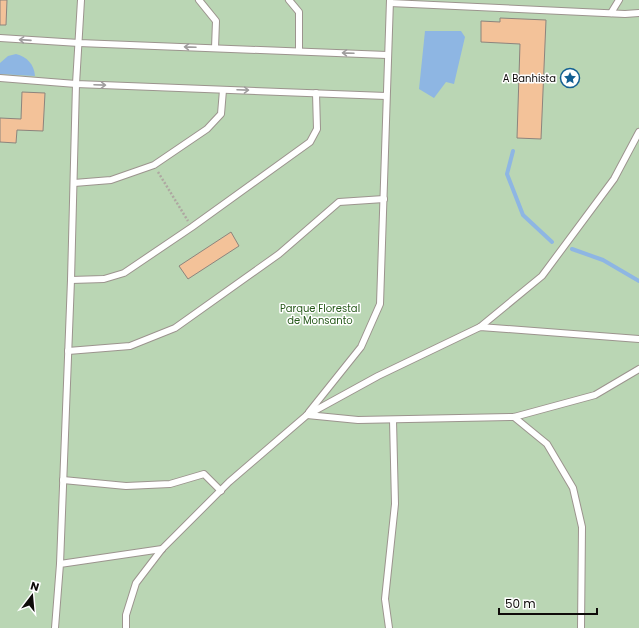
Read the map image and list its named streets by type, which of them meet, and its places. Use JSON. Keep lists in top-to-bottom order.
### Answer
{
  "parks": ["Parque Florestal de Monsanto"],
  "places": {
    "place": ["A Banhista"]
  },
  "scale_bar": "50 m",
  "north": "top"
}
